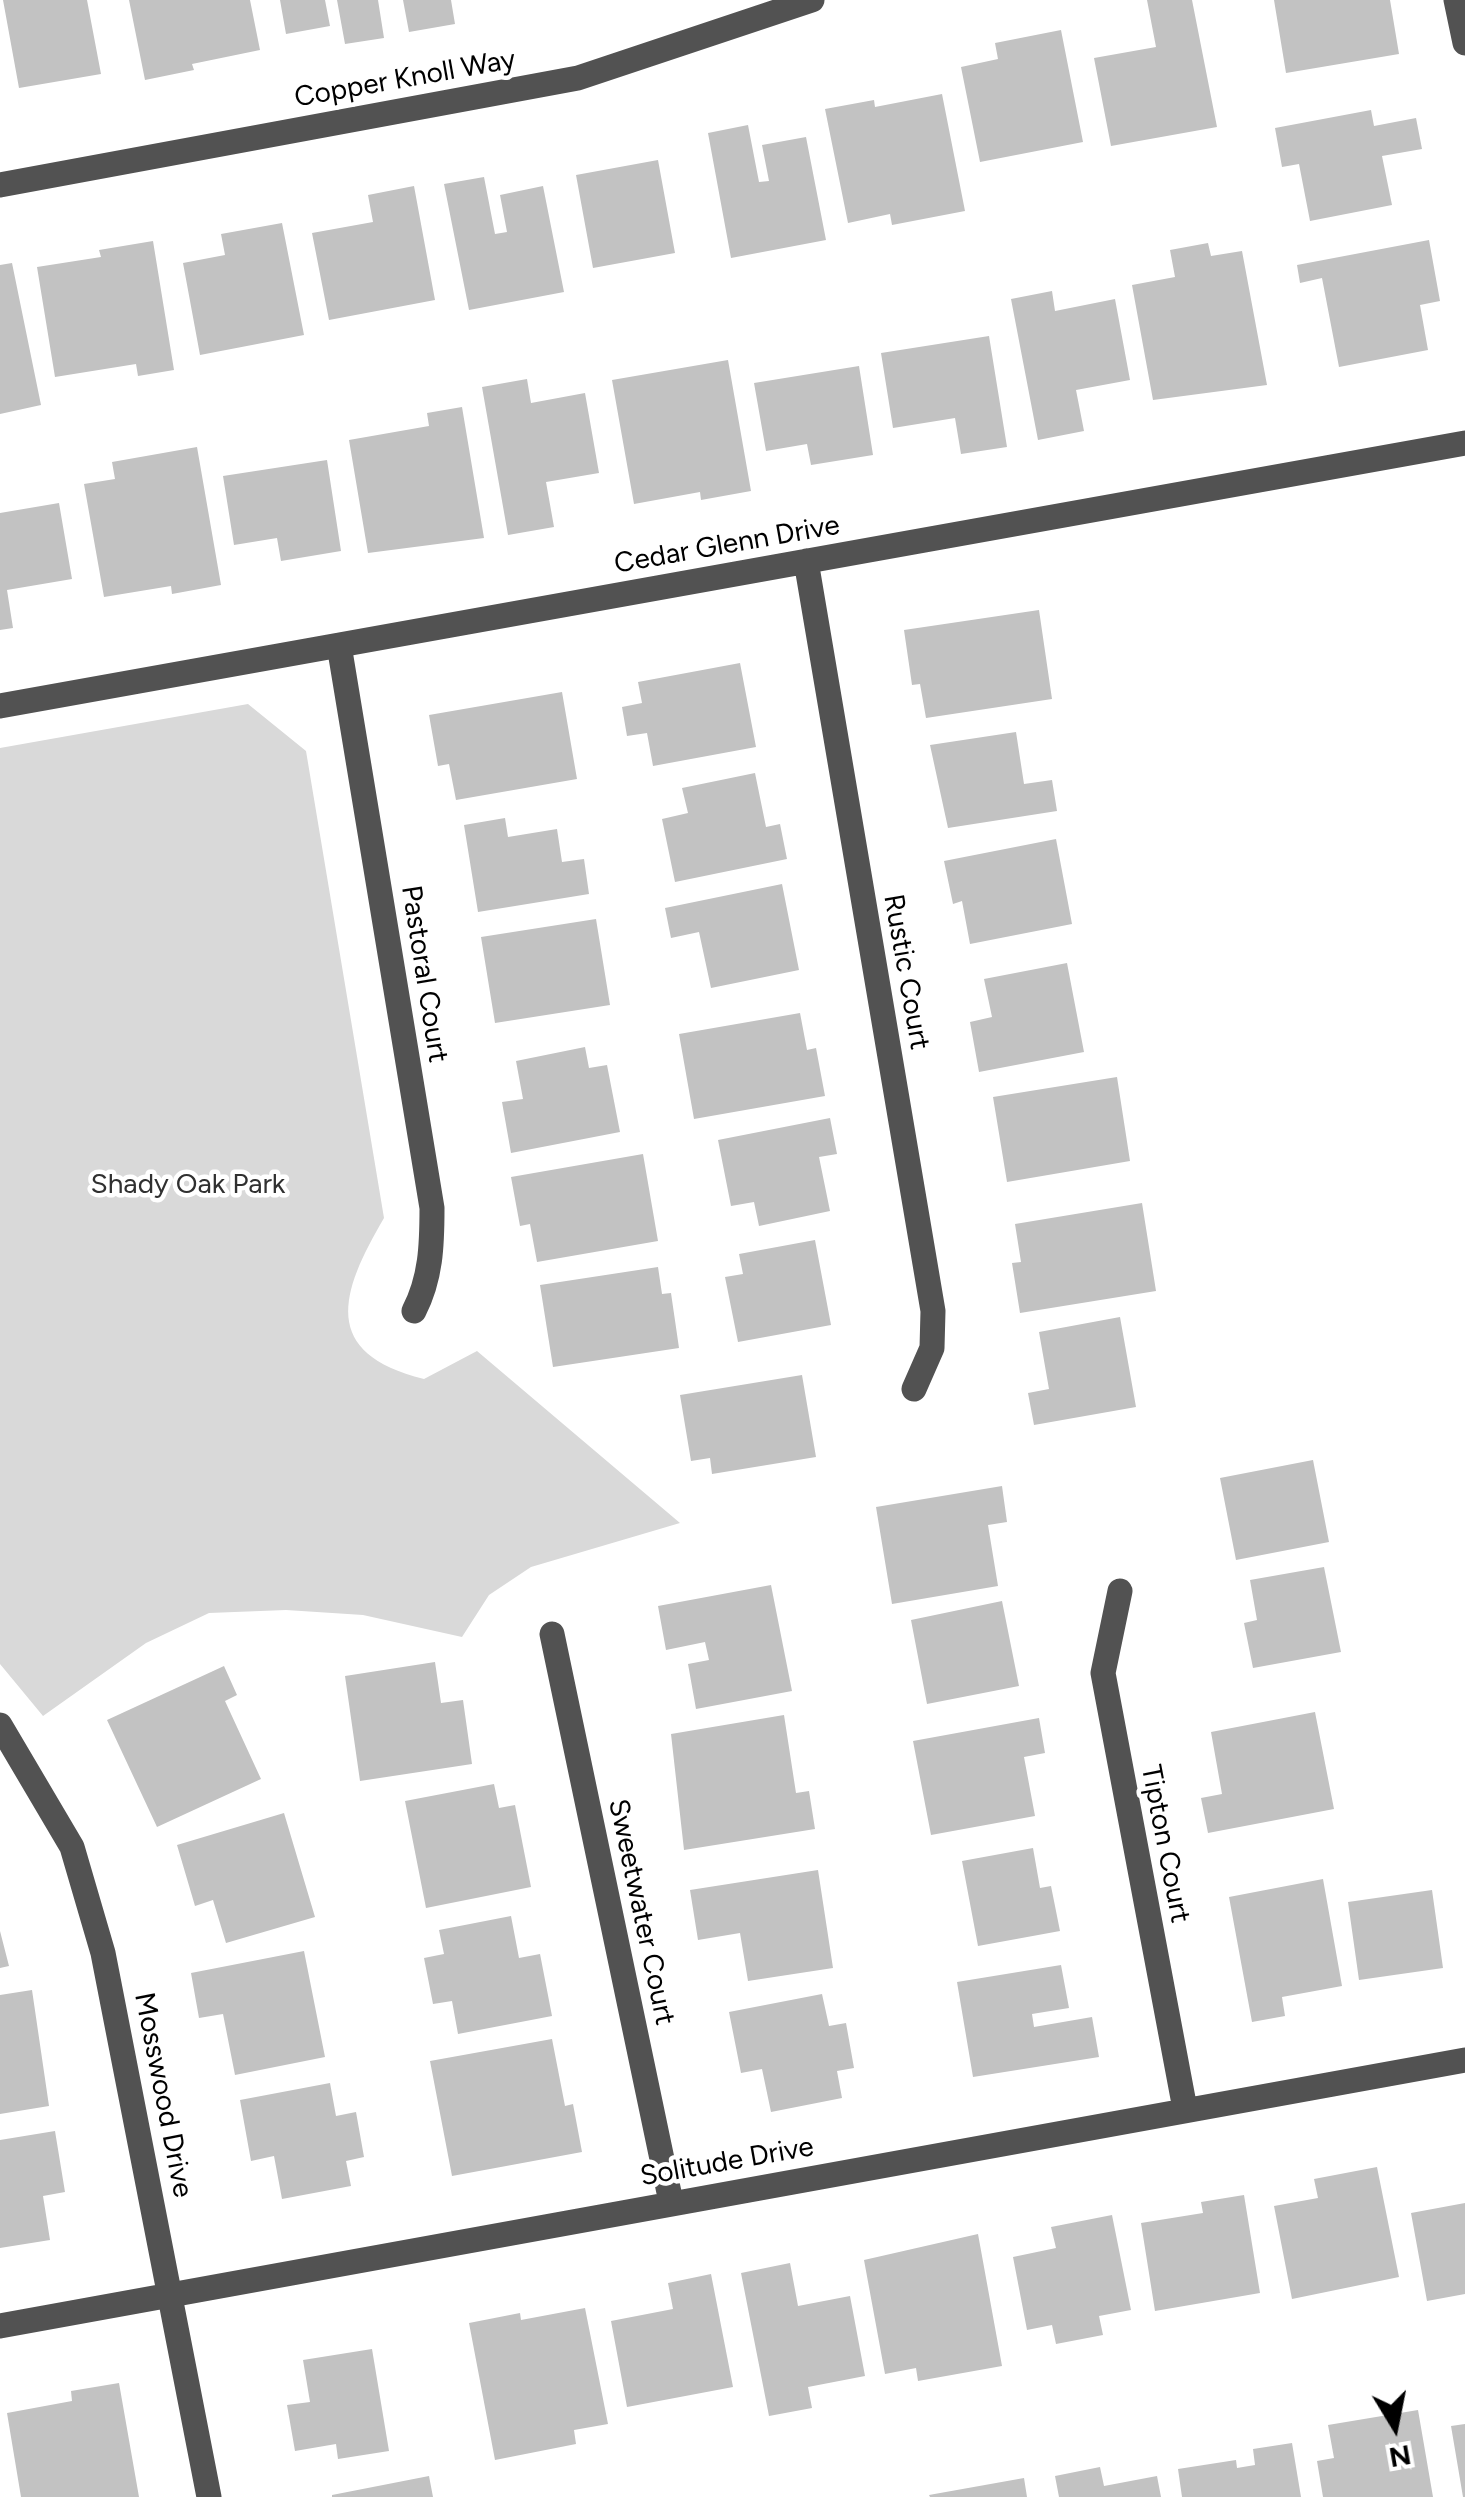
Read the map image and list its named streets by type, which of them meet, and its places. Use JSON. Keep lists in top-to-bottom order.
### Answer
{
  "streets": {
    "street": [
      "Copper Knoll Way",
      "Cedar Glenn Drive",
      "Rustic Court",
      "Pastoral Court",
      "Tipton Court",
      "Sweetwater Court",
      "Mosswood Drive",
      "Solitude Drive"
    ]
  },
  "crossings": [
    ["Cedar Glenn Drive", "Rustic Court"],
    ["Cedar Glenn Drive", "Pastoral Court"],
    ["Tipton Court", "Solitude Drive"],
    ["Sweetwater Court", "Solitude Drive"],
    ["Mosswood Drive", "Solitude Drive"]
  ],
  "parks": ["Shady Oak Park"],
  "north": "bottom"
}
